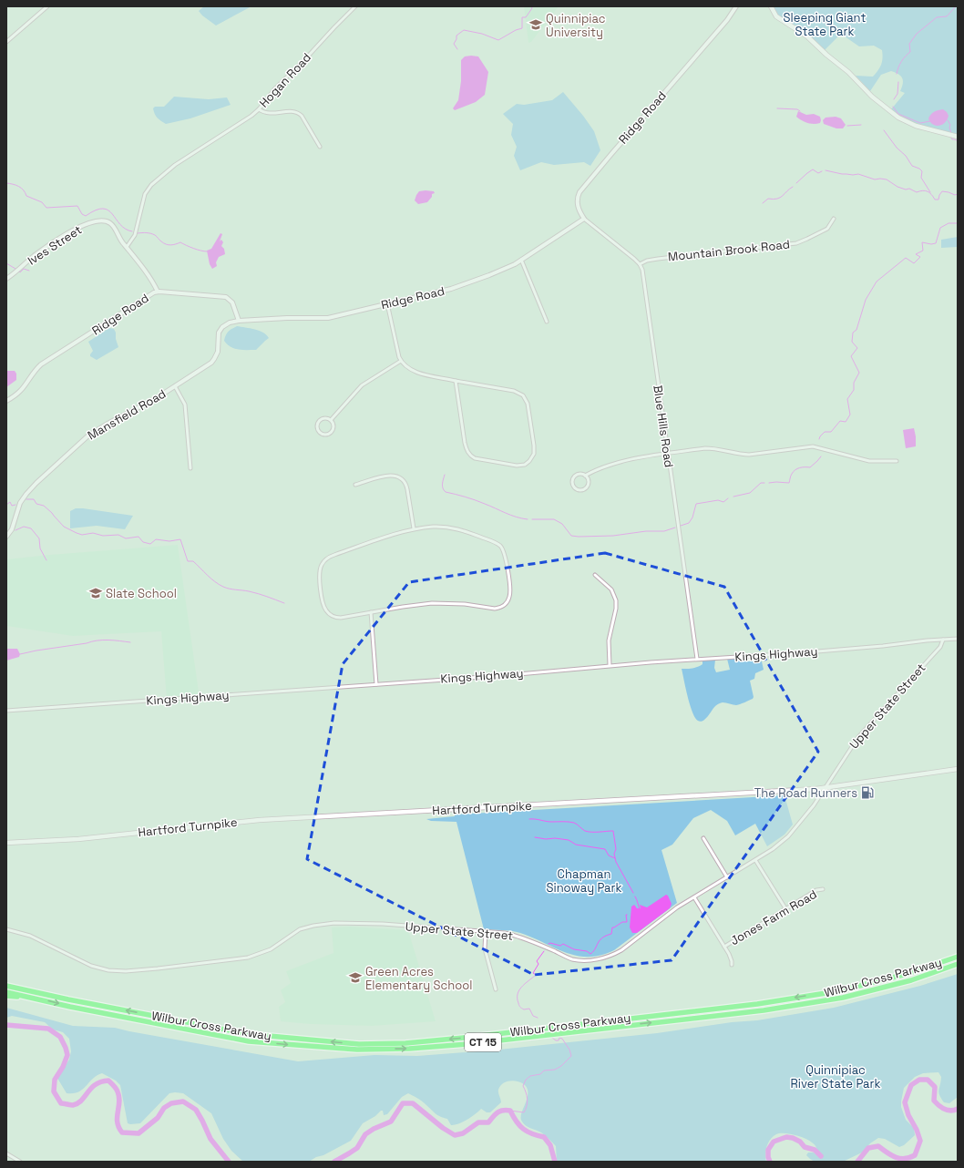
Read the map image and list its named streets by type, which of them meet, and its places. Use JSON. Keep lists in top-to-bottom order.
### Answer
{
  "streets": {
    "highway": ["Wilbur Cross Parkway", "CT 15"],
    "main road": ["Hartford Turnpike"],
    "street": [
      "Hogan Road",
      "Ridge Road",
      "Ives Street",
      "Mountain Brook Road",
      "Mansfield Road",
      "Blue Hills Road",
      "Kings Highway",
      "Upper State Street",
      "Jones Farm Road"
    ]
  },
  "crossings": [
    ["Hogan Road", "Ives Street"],
    ["Ridge Road", "Ives Street"],
    ["Ridge Road", "Mansfield Road"],
    ["Mountain Brook Road", "Blue Hills Road"],
    ["Blue Hills Road", "Kings Highway"],
    ["Kings Highway", "Upper State Street"],
    ["Upper State Street", "Hartford Turnpike"]
  ],
  "parks": ["Sleeping Giant State Park", "Chapman Sinoway Park", "Quinnipiac River State Park"],
  "places": {
    "school or university": ["Quinnipiac University", "Slate School", "Green Acres Elementary School"],
    "fuel station": ["The Road Runners"]
  }
}
